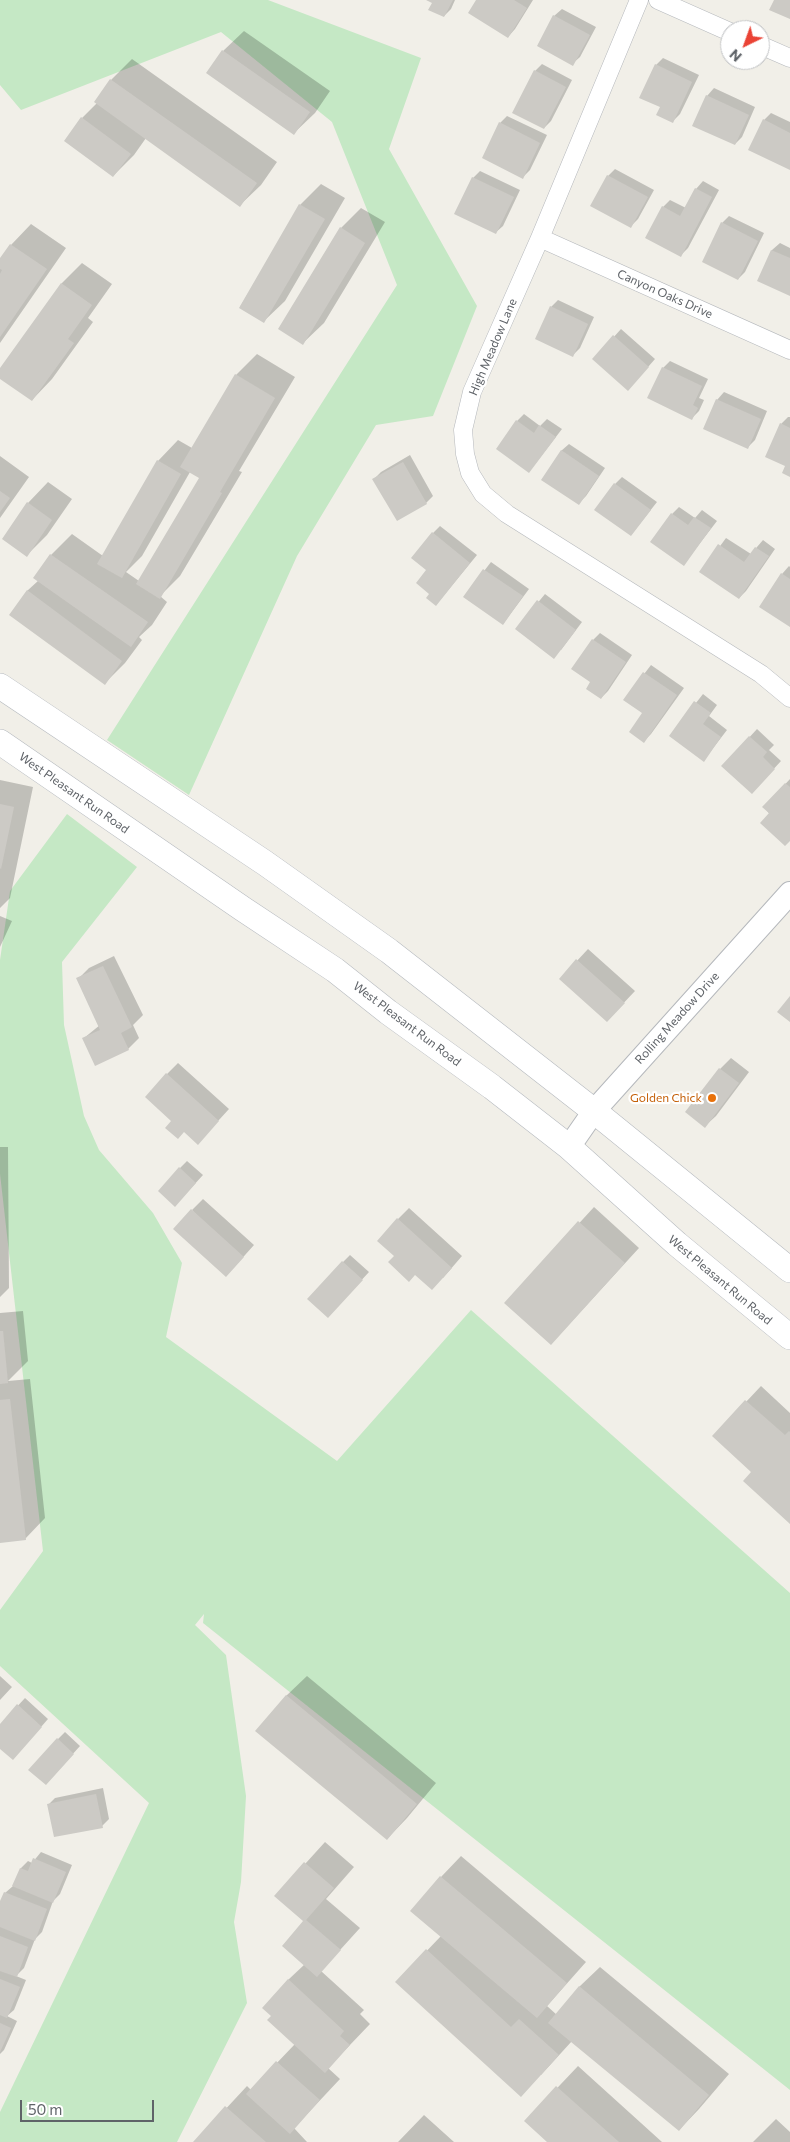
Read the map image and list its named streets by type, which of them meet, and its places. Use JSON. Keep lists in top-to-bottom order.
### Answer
{
  "streets": {
    "main road": ["West Pleasant Run Road"],
    "street": ["Canyon Oaks Drive", "High Meadow Lane", "Rolling Meadow Drive"]
  },
  "crossings": [
    ["Canyon Oaks Drive", "High Meadow Lane"],
    ["West Pleasant Run Road", "Rolling Meadow Drive"]
  ],
  "places": ["Golden Chick"],
  "scale_bar": "50 m",
  "north": "bottom left"
}
